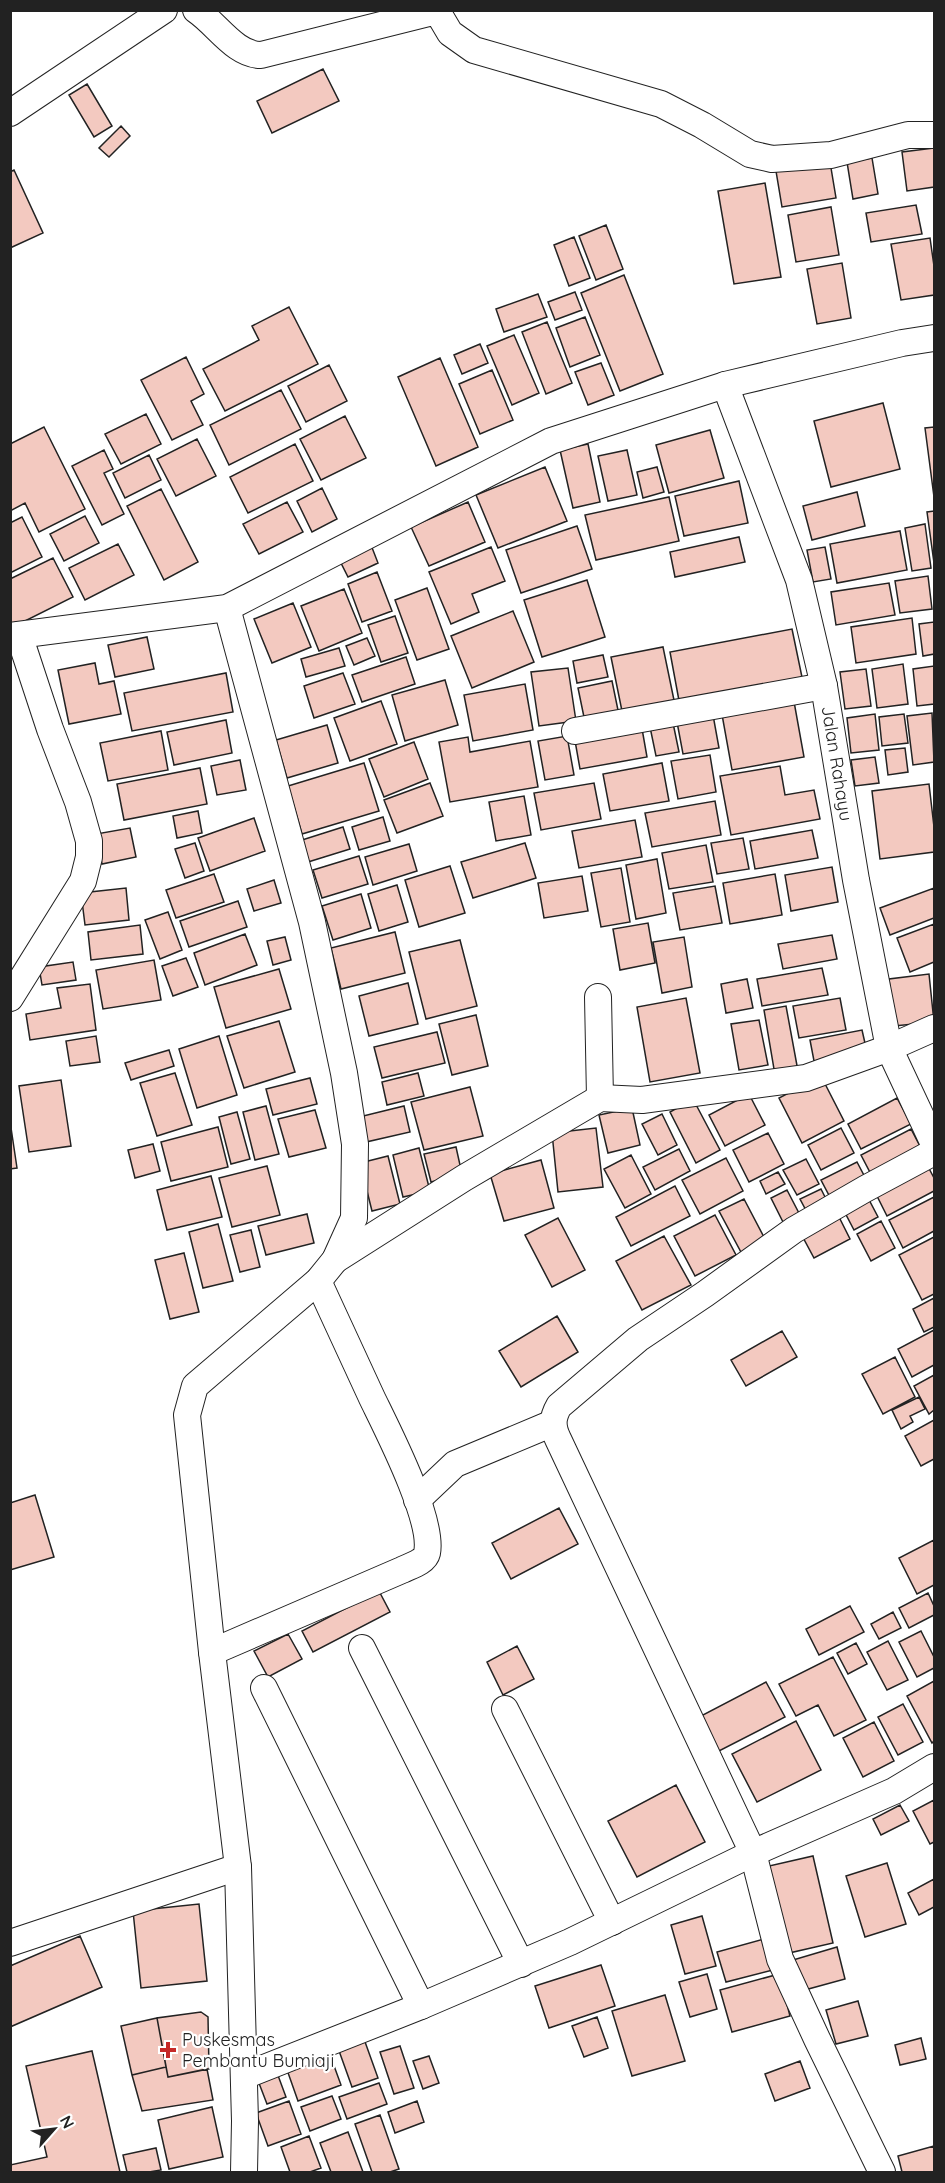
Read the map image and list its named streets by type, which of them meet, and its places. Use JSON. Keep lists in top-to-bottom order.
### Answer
{
  "streets": {
    "street": ["Jalan Rahayu"]
  },
  "places": {
    "health": ["Puskesmas Pembantu Bumiaji"]
  },
  "north": "top right"
}
